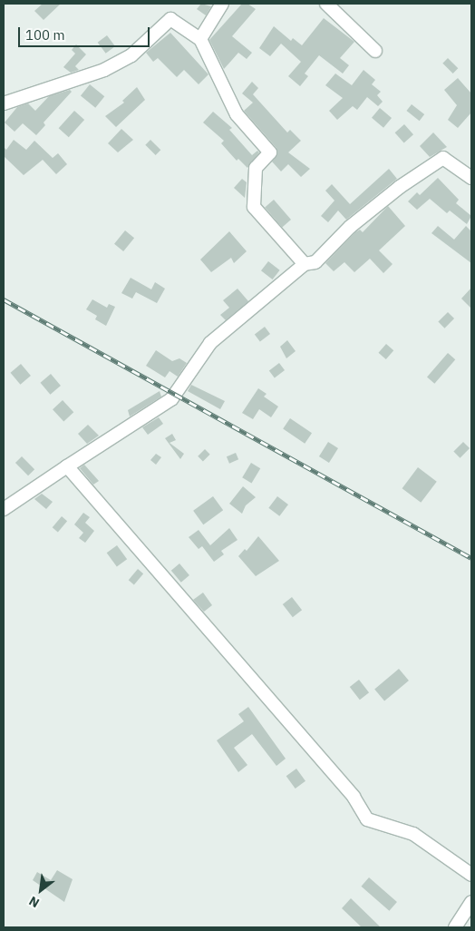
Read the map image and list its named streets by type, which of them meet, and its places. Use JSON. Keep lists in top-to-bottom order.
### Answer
{
  "scale_bar": "100 m",
  "north": "bottom left"
}
